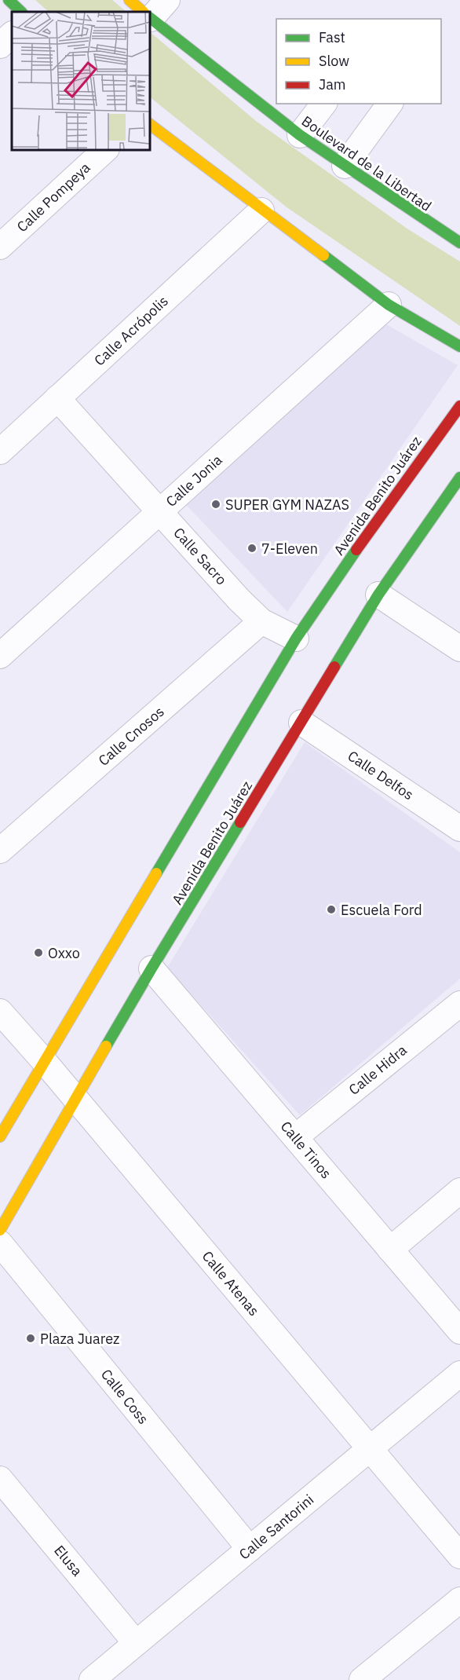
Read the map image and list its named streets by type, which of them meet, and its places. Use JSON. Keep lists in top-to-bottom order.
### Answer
{
  "streets": {
    "main road": ["Boulevard de la Libertad", "Avenida Benito Juárez"],
    "street": [
      "Calle Pompeya",
      "Calle Acrópolis",
      "Calle Jonia",
      "Calle Sacro",
      "Calle Cnosos",
      "Calle Delfos",
      "Calle Hidra",
      "Calle Tinos",
      "Calle Atenas",
      "Calle Coss",
      "Calle Santorini",
      "Elusa"
    ]
  },
  "crossings": [
    ["Calle Acrópolis", "Calle Sacro"],
    ["Calle Jonia", "Calle Sacro"],
    ["Avenida Benito Juárez", "Calle Sacro"],
    ["Avenida Benito Juárez", "Calle Delfos"],
    ["Avenida Benito Juárez", "Calle Tinos"],
    ["Avenida Benito Juárez", "Calle Atenas"],
    ["Calle Sacro", "Calle Cnosos"],
    ["Calle Hidra", "Calle Tinos"],
    ["Calle Atenas", "Calle Santorini"],
    ["Calle Coss", "Calle Santorini"],
    ["Calle Santorini", "Elusa"]
  ],
  "places": [
    "SUPER GYM NAZAS",
    "7-Eleven",
    "Escuela Ford",
    "Oxxo",
    "Plaza Juarez"
  ],
  "legend": ["Fast", "Slow", "Jam"]
}
